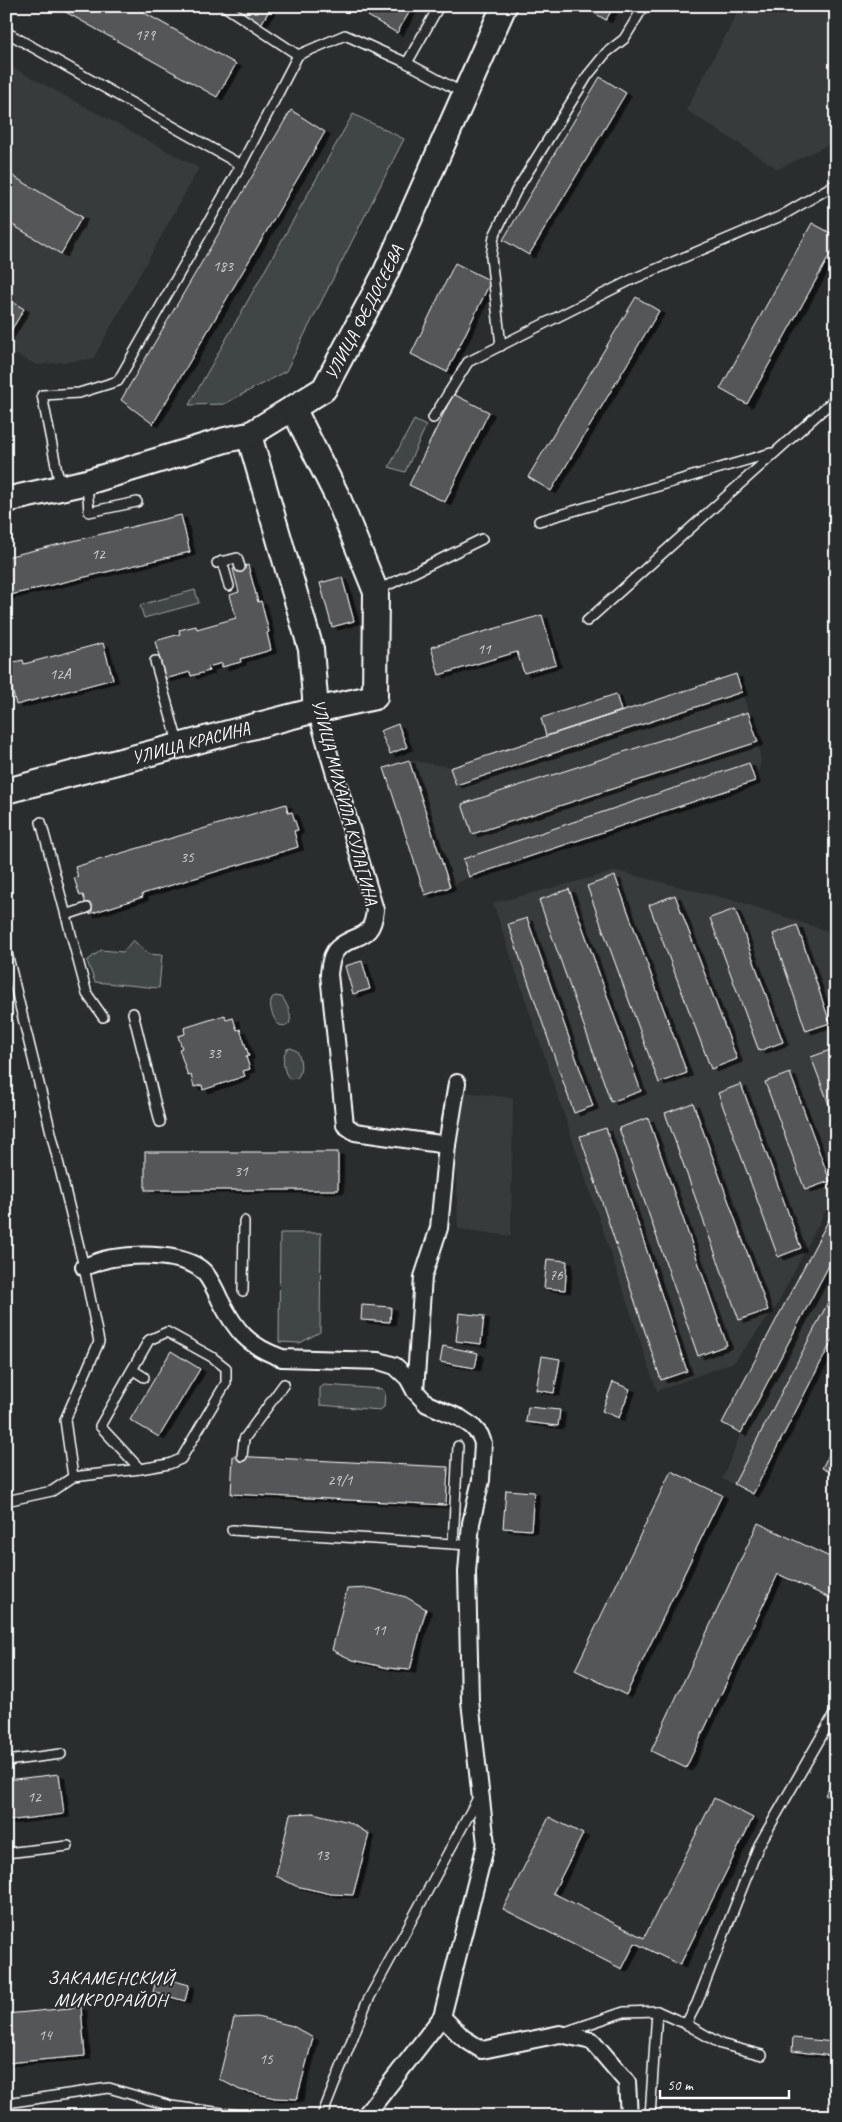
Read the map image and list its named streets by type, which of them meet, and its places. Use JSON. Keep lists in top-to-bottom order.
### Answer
{
  "streets": {
    "street": ["УЛИЦА ФЕДОСЕЕВА", "УЛИЦА КРАСИНА", "УЛИЦА МИХАИЛА КУЛАГИНА"]
  },
  "crossings": [
    ["УЛИЦА ФЕДОСЕЕВА", "УЛИЦА МИХАИЛА КУЛАГИНА"],
    ["УЛИЦА КРАСИНА", "УЛИЦА МИХАИЛА КУЛАГИНА"]
  ],
  "districts": ["ЗАКАМЕНСКИЙ МИКРОРАЙОН"],
  "house_numbers": [
    "179",
    "183",
    "12",
    "11",
    "12А",
    "35",
    "33",
    "31",
    "76",
    "29/1",
    "11",
    "12",
    "13",
    "14",
    "15"
  ],
  "scale_bar": "50 m"
}
